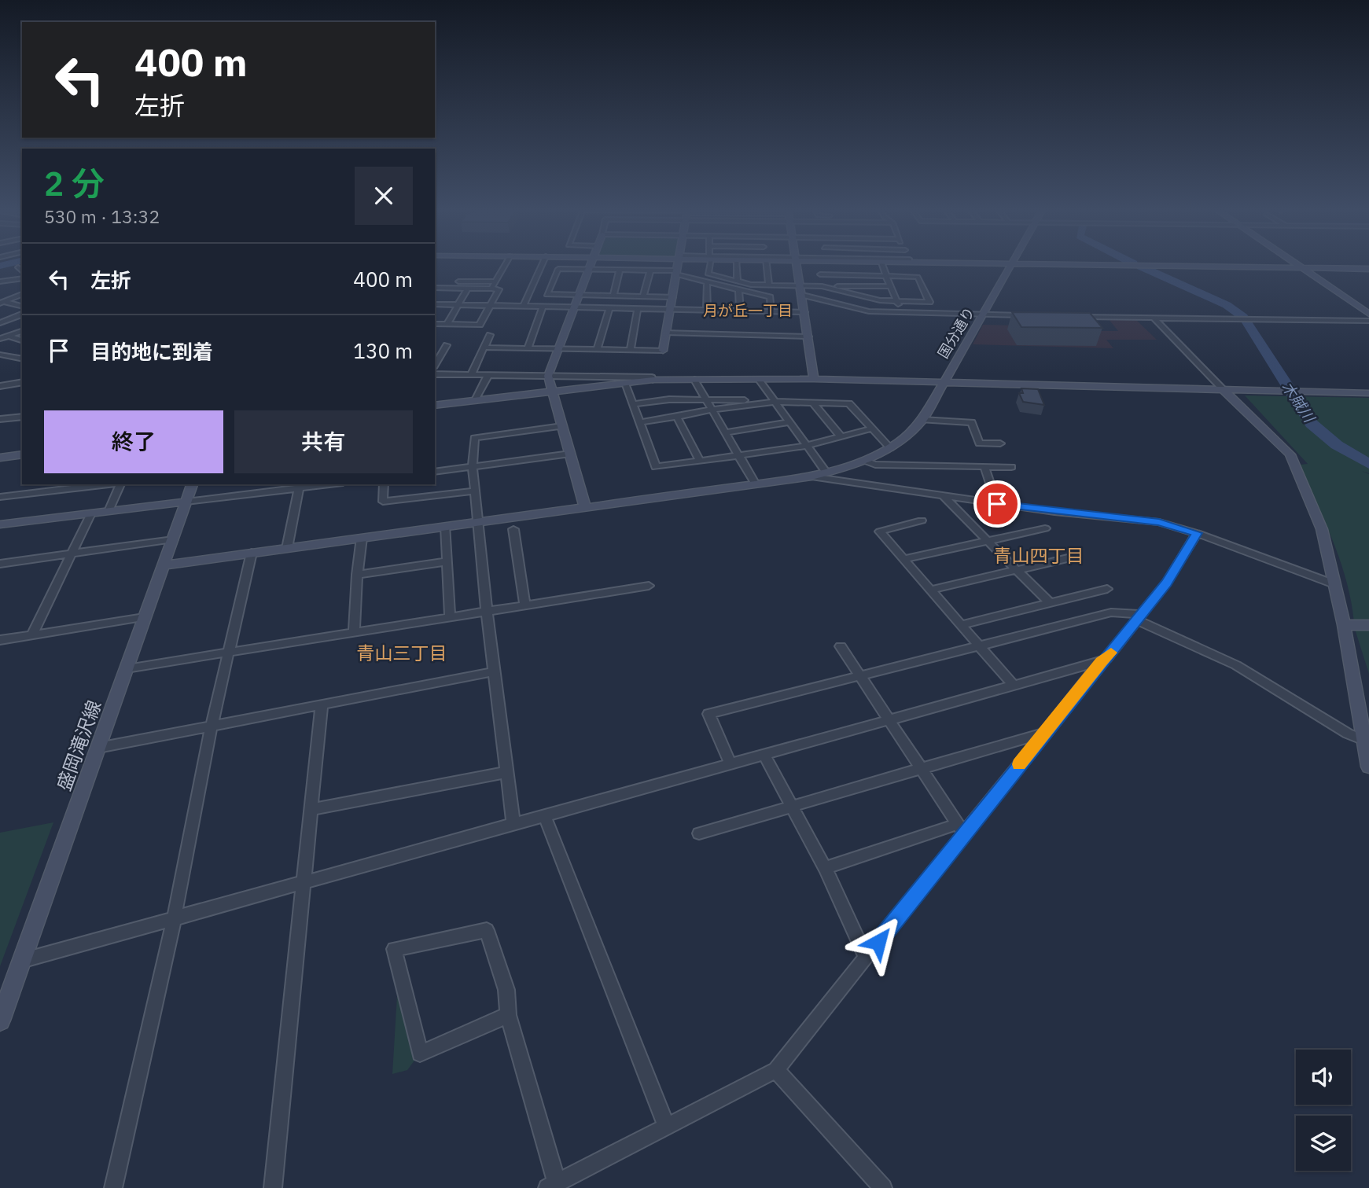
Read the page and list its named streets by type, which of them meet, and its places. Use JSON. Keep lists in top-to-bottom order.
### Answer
{
  "streets": {
    "street": ["国分通り", "盛岡滝沢線"]
  },
  "districts": ["月が丘一丁目", "青山四丁目", "青山三丁目"],
  "water": ["木賊川"],
  "page": {
    "turn": ["400 m", "左折"],
    "heading": ["2 分", "530 m · 13:32"],
    "list": [
      {
        "name": "左折",
        "value": "400 m"
      },
      {
        "name": "目的地に到着",
        "value": "130 m"
      }
    ],
    "buttons": ["終了", "共有"]
  }
}
